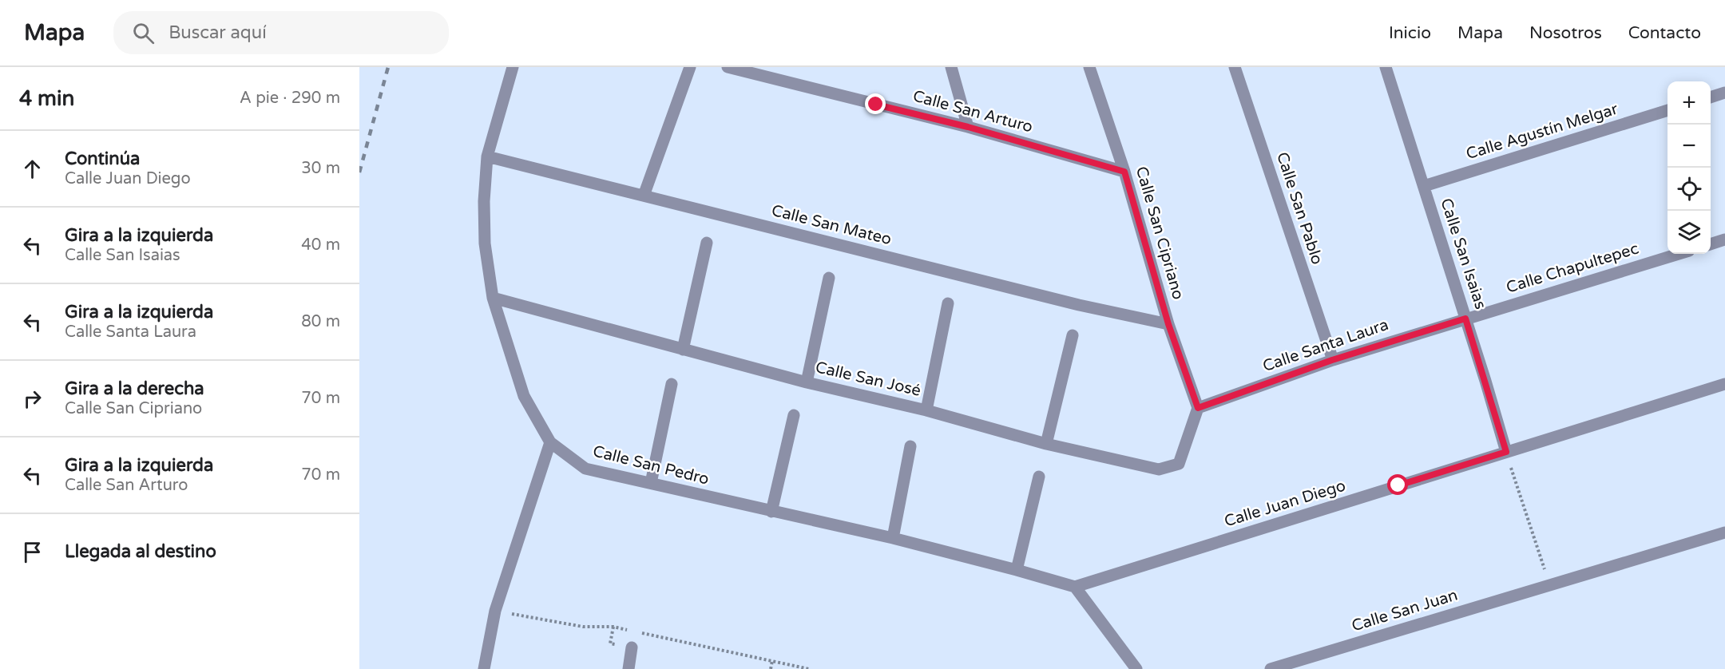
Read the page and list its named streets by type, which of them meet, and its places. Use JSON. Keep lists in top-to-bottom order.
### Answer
{
  "streets": {
    "street": [
      "Calle San Arturo",
      "Calle Agustín Melgar",
      "Calle San Pablo",
      "Calle San Mateo",
      "Calle San Cipriano",
      "Calle San Isaias",
      "Calle Chapultepec",
      "Calle Santa Laura",
      "Calle San José",
      "Calle San Pedro",
      "Calle Juan Diego",
      "Calle San Juan"
    ]
  },
  "crossings": [
    ["Calle San Arturo", "Calle San Cipriano"],
    ["Calle Agustín Melgar", "Calle San Isaias"],
    ["Calle San Pablo", "Calle Santa Laura"],
    ["Calle San Mateo", "Calle San Cipriano"],
    ["Calle San Mateo", "Calle San Pedro"],
    ["Calle San Cipriano", "Calle Santa Laura"],
    ["Calle San Cipriano", "Calle San José"],
    ["Calle San Isaias", "Calle Chapultepec"],
    ["Calle San Isaias", "Calle Santa Laura"],
    ["Calle San Isaias", "Calle Juan Diego"],
    ["Calle Chapultepec", "Calle Santa Laura"],
    ["Calle Santa Laura", "Calle San José"],
    ["Calle San José", "Calle San Pedro"],
    ["Calle San Pedro", "Calle Juan Diego"]
  ],
  "page": {
    "header": "Mapa",
    "search": "Buscar aquí",
    "nav": [
      "Inicio",
      "Mapa",
      "Nosotros",
      "Contacto"
    ],
    "heading": ["4 min", "A pie · 290 m"],
    "map_buttons": ["+", "−"],
    "list": [
      ["Continúa", "Calle Juan Diego", "30 m"],
      ["Gira a la izquierda", "Calle San Isaias", "40 m"],
      ["Gira a la izquierda", "Calle Santa Laura", "80 m"],
      ["Gira a la derecha", "Calle San Cipriano", "70 m"],
      ["Gira a la izquierda", "Calle San Arturo", "70 m"],
      "Llegada al destino"
    ]
  }
}
